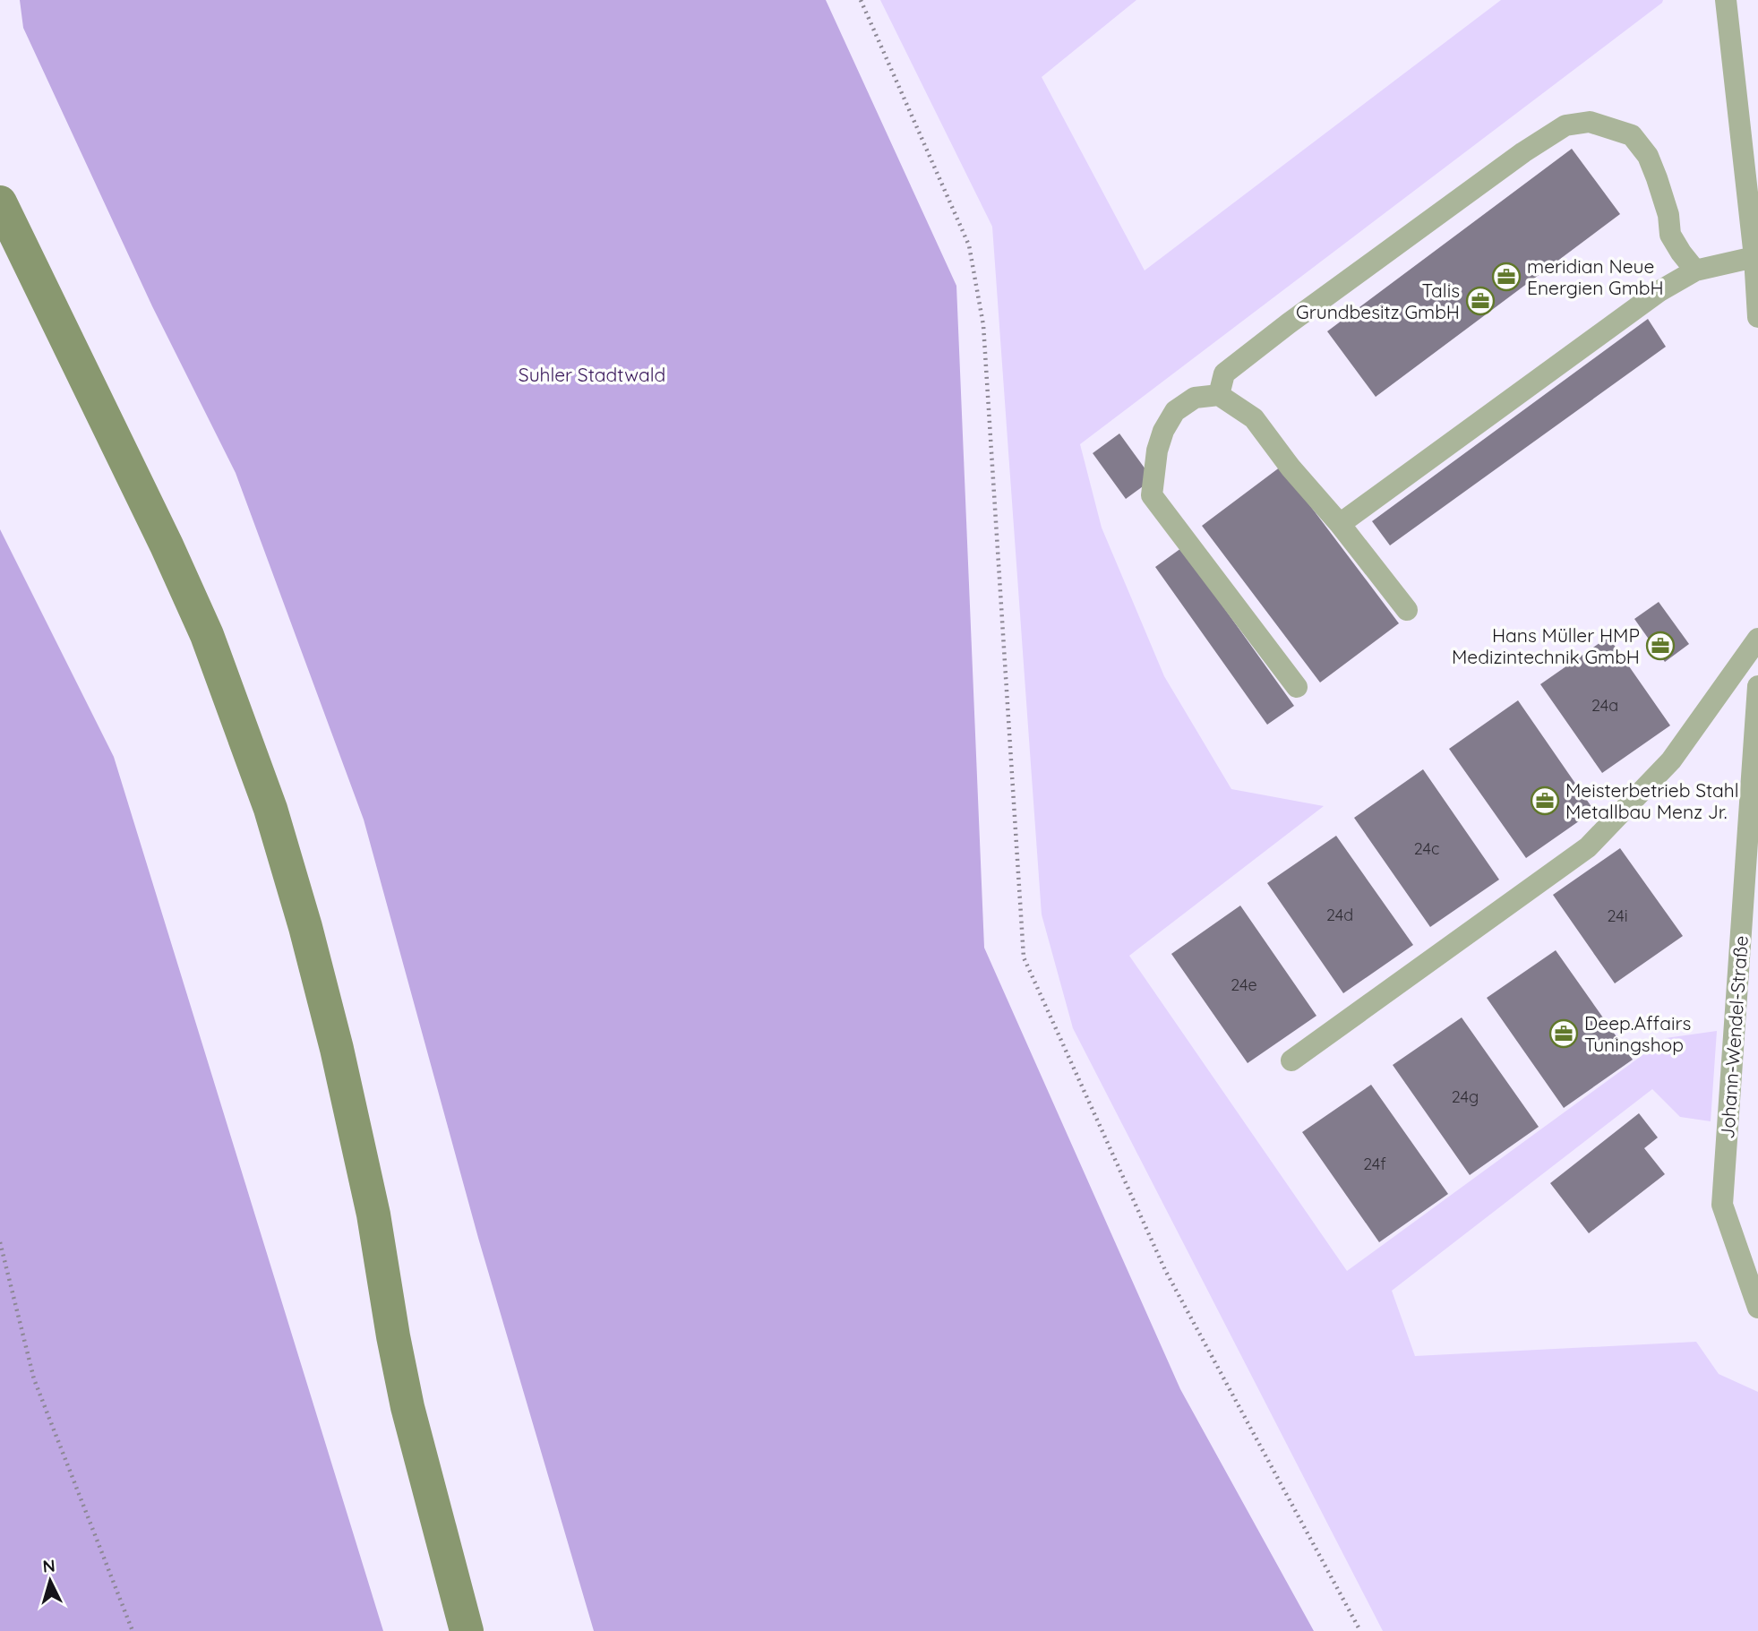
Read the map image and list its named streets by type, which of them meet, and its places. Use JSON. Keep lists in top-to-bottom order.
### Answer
{
  "streets": {
    "lane": ["Johann-Wendel-Straße"]
  },
  "parks": ["Suhler Stadtwald"],
  "places": {
    "office": [
      "meridian Neue Energien GmbH",
      "Talis Grundbesitz GmbH",
      "Hans Müller HMP Medizintechnik GmbH",
      "Meisterbetrieb Stahl Metallbau Menz Jr.",
      "Deep.Affairs Tuningshop"
    ]
  },
  "house_numbers": [
    "24a",
    "24c",
    "24d",
    "24i",
    "24e",
    "24g",
    "24f"
  ],
  "north": "top"
}
